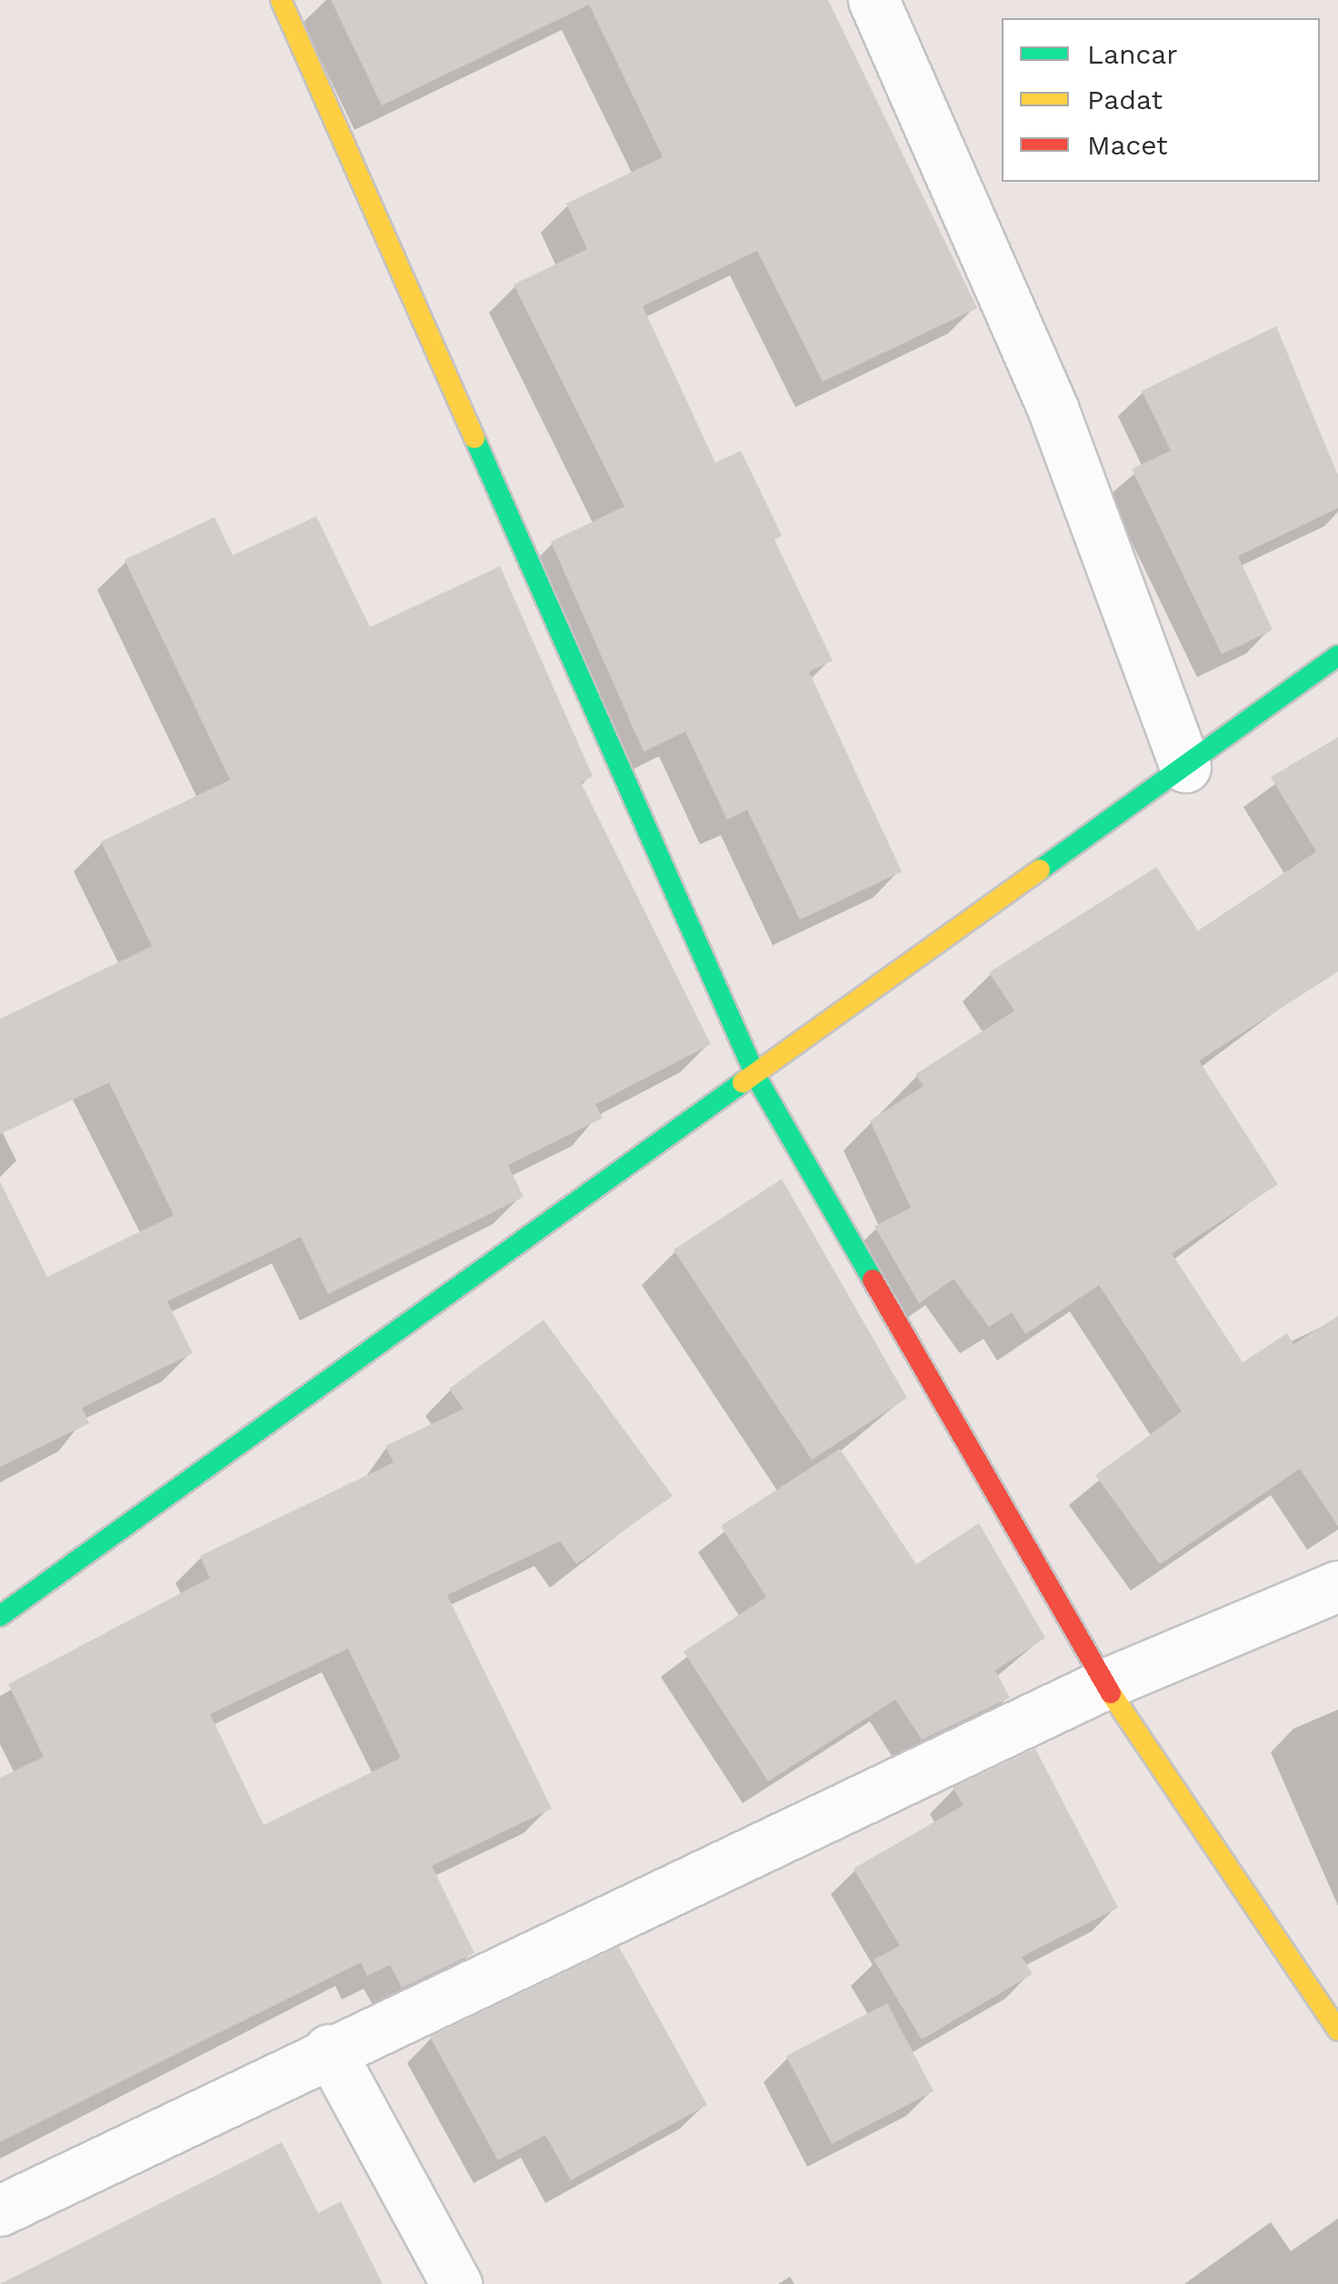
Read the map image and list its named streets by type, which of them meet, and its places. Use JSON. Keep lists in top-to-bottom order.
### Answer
{
  "legend": ["Lancar", "Padat", "Macet"]
}
